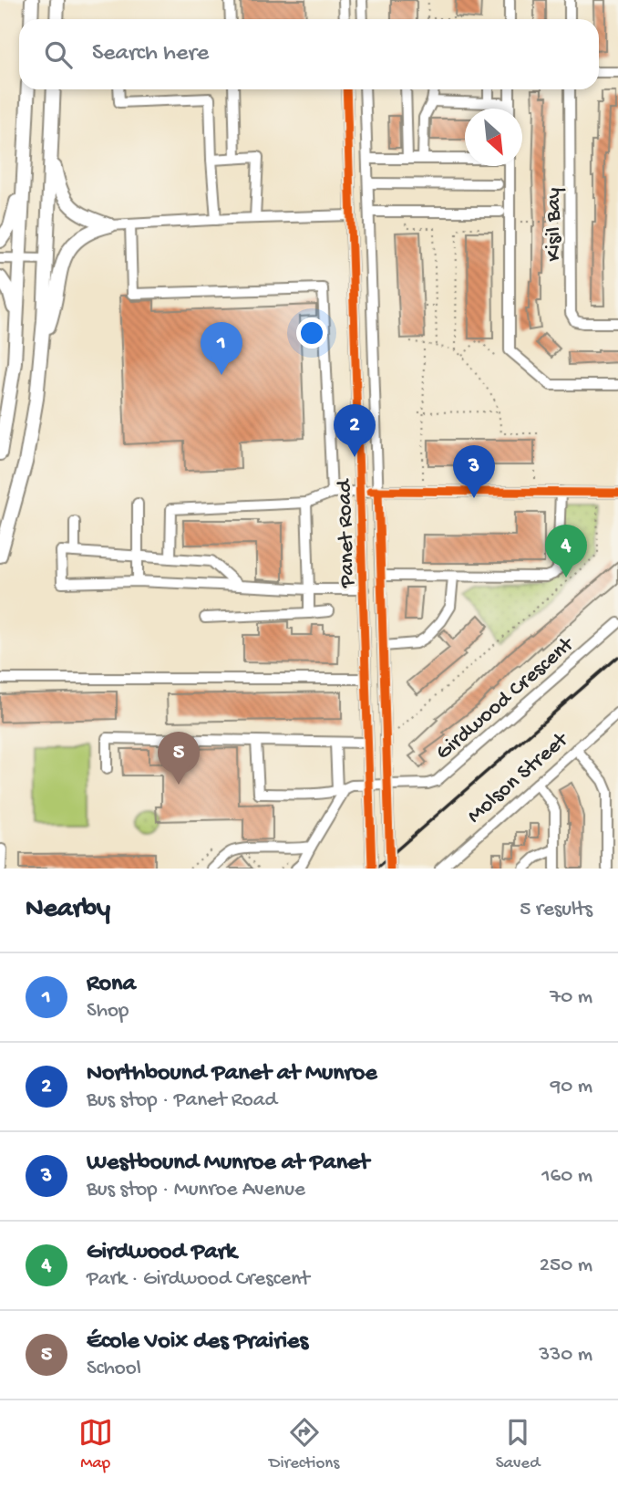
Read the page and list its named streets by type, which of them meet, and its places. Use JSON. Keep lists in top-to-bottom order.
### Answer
{
  "streets": {
    "street": [
      "Kisil Bay",
      "Panet Road",
      "Girdwood Crescent",
      "Molson Street"
    ]
  },
  "crossings": [
    ["Panet Road", "Girdwood Crescent"]
  ],
  "north": "bottom right",
  "page": {
    "search": "Search here",
    "pins": [
      "1",
      "2",
      "3",
      "4",
      "5"
    ],
    "heading": ["Nearby", "5 results"],
    "list": [
      {
        "mark": "1",
        "name": "Rona",
        "note": "Shop",
        "value": "70 m"
      },
      {
        "mark": "2",
        "name": "Northbound Panet at Munroe",
        "note": "Bus stop · Panet Road",
        "value": "90 m"
      },
      {
        "mark": "3",
        "name": "Westbound Munroe at Panet",
        "note": "Bus stop · Munroe Avenue",
        "value": "160 m"
      },
      {
        "mark": "4",
        "name": "Girdwood Park",
        "note": "Park · Girdwood Crescent",
        "value": "250 m"
      },
      {
        "mark": "5",
        "name": "École Voix des Prairies",
        "note": "School",
        "value": "330 m"
      }
    ],
    "nav": ["Map", "Directions", "Saved"]
  }
}
